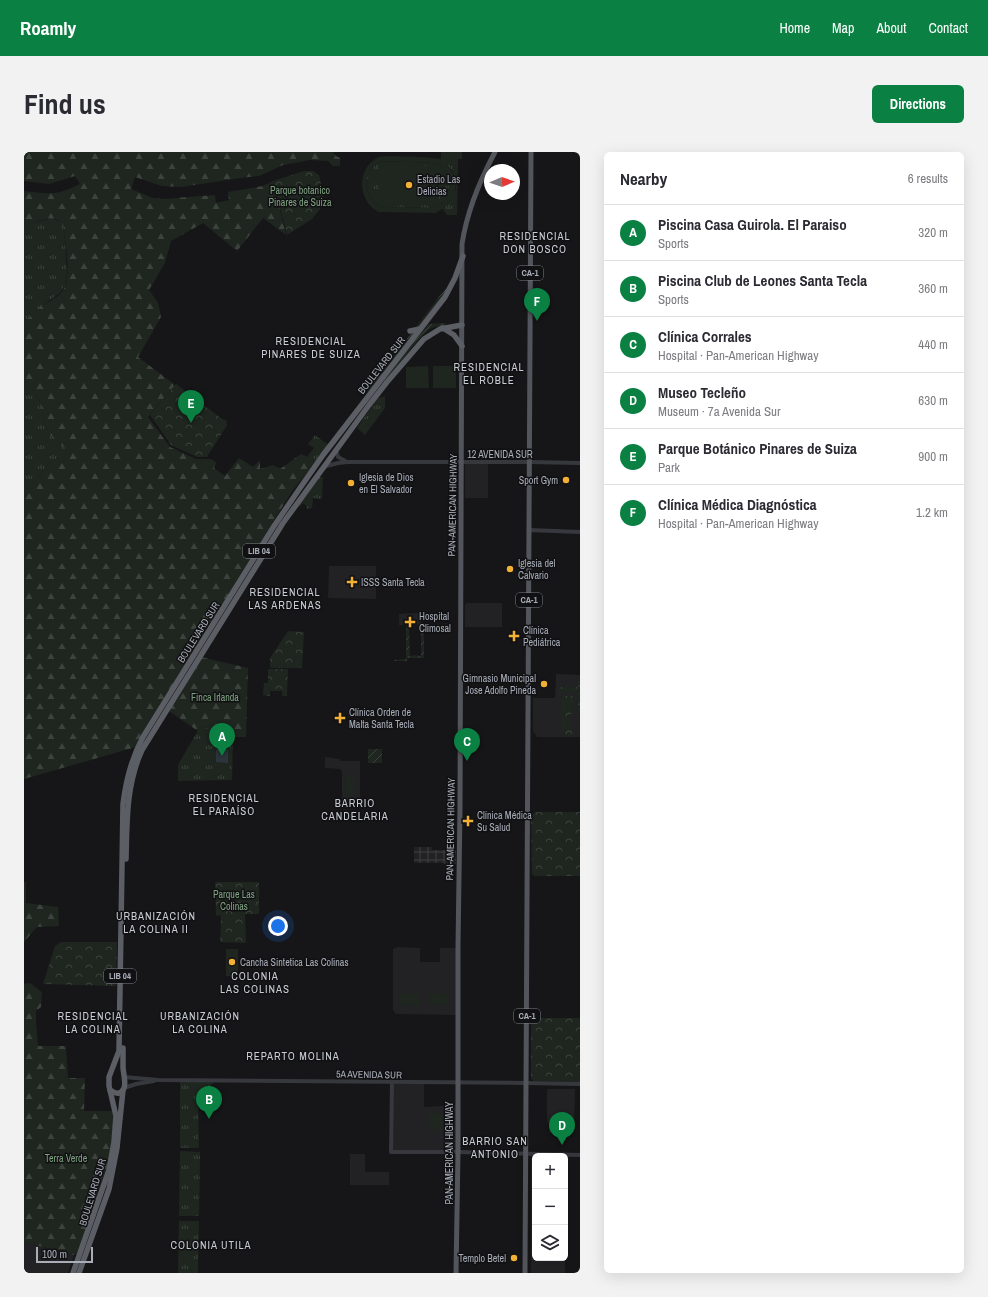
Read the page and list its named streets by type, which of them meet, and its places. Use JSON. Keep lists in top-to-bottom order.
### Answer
{
  "streets": {
    "highway": ["BOULEVARD SUR", "LIB 04"],
    "main road": ["CA-1", "PAN-AMERICAN HIGHWAY"],
    "street": ["12 AVENIDA SUR", "5A AVENIDA SUR"]
  },
  "crossings": [
    ["CA-1", "12 AVENIDA SUR"],
    ["CA-1", "5A AVENIDA SUR"],
    ["BOULEVARD SUR", "12 AVENIDA SUR"],
    ["BOULEVARD SUR", "PAN-AMERICAN HIGHWAY"],
    ["BOULEVARD SUR", "LIB 04"],
    ["BOULEVARD SUR", "5A AVENIDA SUR"],
    ["12 AVENIDA SUR", "PAN-AMERICAN HIGHWAY"],
    ["PAN-AMERICAN HIGHWAY", "5A AVENIDA SUR"],
    ["LIB 04", "5A AVENIDA SUR"]
  ],
  "districts": [
    "RESIDENCIAL DON BOSCO",
    "RESIDENCIAL PINARES DE SUIZA",
    "RESIDENCIAL EL ROBLE",
    "RESIDENCIAL LAS ARDENAS",
    "RESIDENCIAL EL PARAÍSO",
    "BARRIO CANDELARIA",
    "URBANIZACIÓN LA COLINA II",
    "COLONIA LAS COLINAS",
    "RESIDENCIAL LA COLINA",
    "URBANIZACIÓN LA COLINA",
    "REPARTO MOLINA",
    "BARRIO SAN ANTONIO",
    "COLONIA UTILA"
  ],
  "parks": [
    "Parque botanico Pinares de Suiza",
    "Finca Irlanda",
    "Parque Las Colinas",
    "Terra Verde"
  ],
  "places": {
    "other": [
      "Estadio Las Delicias",
      "Sport Gym",
      "Iglesia de Dios en El Salvador",
      "Iglesia del Calvario",
      "Gimnasio Municipal Jose Adolfo Pineda",
      "Cancha Sintetica Las Colinas",
      "Templo Betel"
    ],
    "health": [
      "ISSS Santa Tecla",
      "Hospital Climosal",
      "Clínica Pediátrica",
      "Clínica Orden de Malta Santa Tecla",
      "Clínica Médica Su Salud"
    ]
  },
  "scale_bar": "100 m",
  "north": "right",
  "page": {
    "header": "Roamly",
    "nav": [
      "Home",
      "Map",
      "About",
      "Contact"
    ],
    "title": "Find us",
    "buttons": "Directions",
    "heading": ["Nearby", "6 results"],
    "list": [
      {
        "mark": "A",
        "name": "Piscina Casa Guirola. El Paraiso",
        "note": "Sports",
        "value": "320 m"
      },
      {
        "mark": "B",
        "name": "Piscina Club de Leones Santa Tecla",
        "note": "Sports",
        "value": "360 m"
      },
      {
        "mark": "C",
        "name": "Clínica Corrales",
        "note": "Hospital · Pan-American Highway",
        "value": "440 m"
      },
      {
        "mark": "D",
        "name": "Museo Tecleño",
        "note": "Museum · 7a Avenida Sur",
        "value": "630 m"
      },
      {
        "mark": "E",
        "name": "Parque Botánico Pinares de Suiza",
        "note": "Park",
        "value": "900 m"
      },
      {
        "mark": "F",
        "name": "Clínica Médica Diagnóstica",
        "note": "Hospital · Pan-American Highway",
        "value": "1.2 km"
      }
    ],
    "pins": [
      "F",
      "E",
      "A",
      "C",
      "B",
      "D"
    ],
    "map_buttons": ["+", "−"],
    "scale": "100 m"
  }
}
